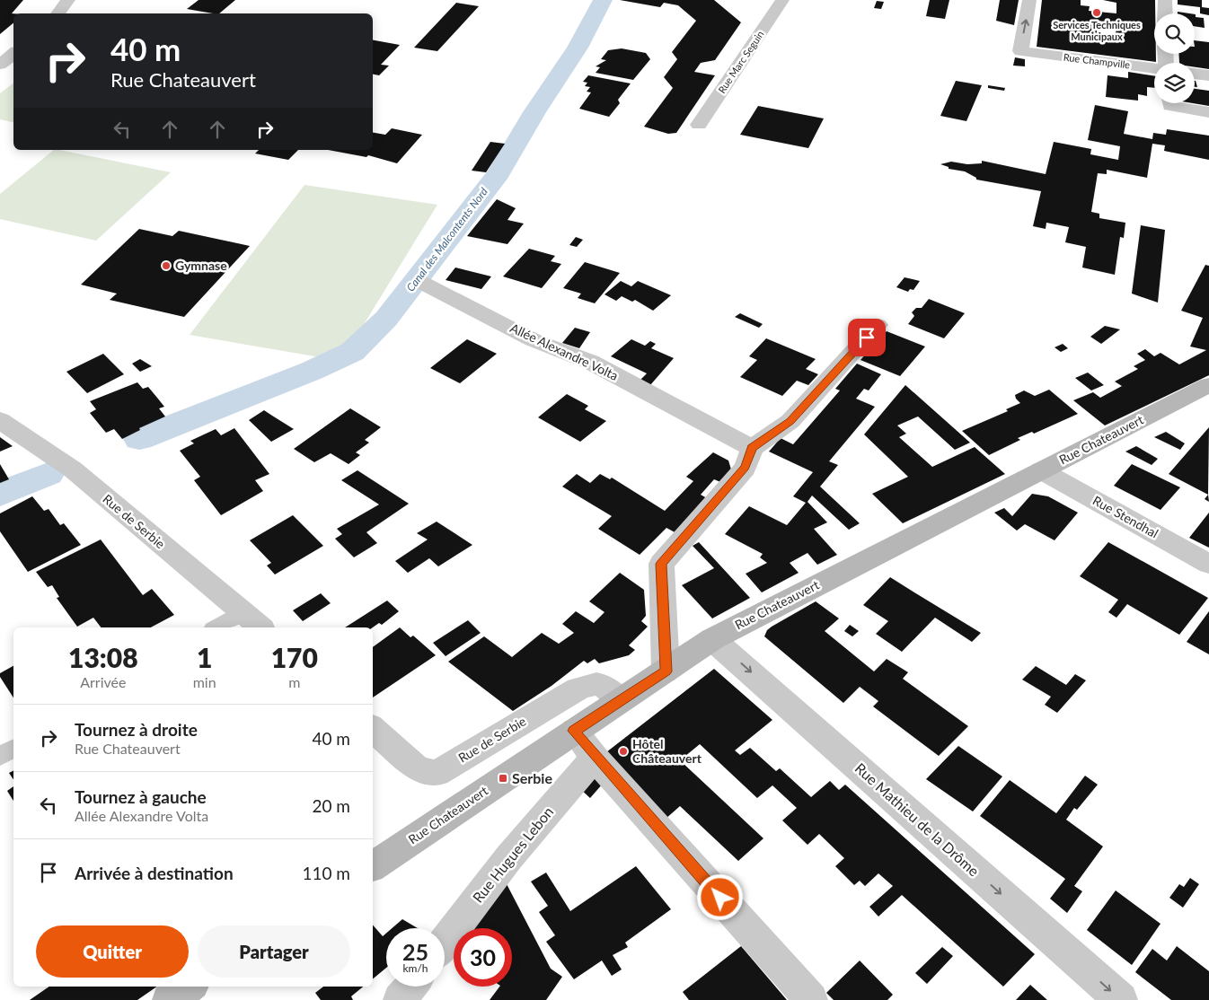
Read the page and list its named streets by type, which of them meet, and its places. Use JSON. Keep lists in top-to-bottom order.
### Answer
{
  "streets": {
    "street": [
      "Rue Champville",
      "Rue Marc Seguin",
      "Allée Alexandre Volta",
      "Rue Chateauvert",
      "Rue Stendhal",
      "Rue de Serbie",
      "Rue Mathieu de la Drôme",
      "Rue Hugues Lebon"
    ]
  },
  "crossings": [
    ["Rue Chateauvert", "Rue Stendhal"],
    ["Rue Chateauvert", "Rue de Serbie"],
    ["Rue Chateauvert", "Rue Mathieu de la Drôme"]
  ],
  "water": ["Canal des Malcontents Nord"],
  "places": {
    "other": ["Services Techniques Municipaux", "Gymnase", "Hôtel Châteauvert"],
    "transit": ["Serbie"]
  },
  "page": {
    "turn": ["40 m", "Rue Chateauvert"],
    "eta": [
      "13:08",
      "Arrivée",
      "1",
      "min",
      "170",
      "m"
    ],
    "list": [
      {
        "name": "Tournez à droite",
        "note": "Rue Chateauvert",
        "value": "40 m"
      },
      {
        "name": "Tournez à gauche",
        "note": "Allée Alexandre Volta",
        "value": "20 m"
      },
      {
        "name": "Arrivée à destination",
        "value": "110 m"
      }
    ],
    "buttons": ["Quitter", "Partager"],
    "speed": "25 km/h",
    "limit": "30"
  }
}
